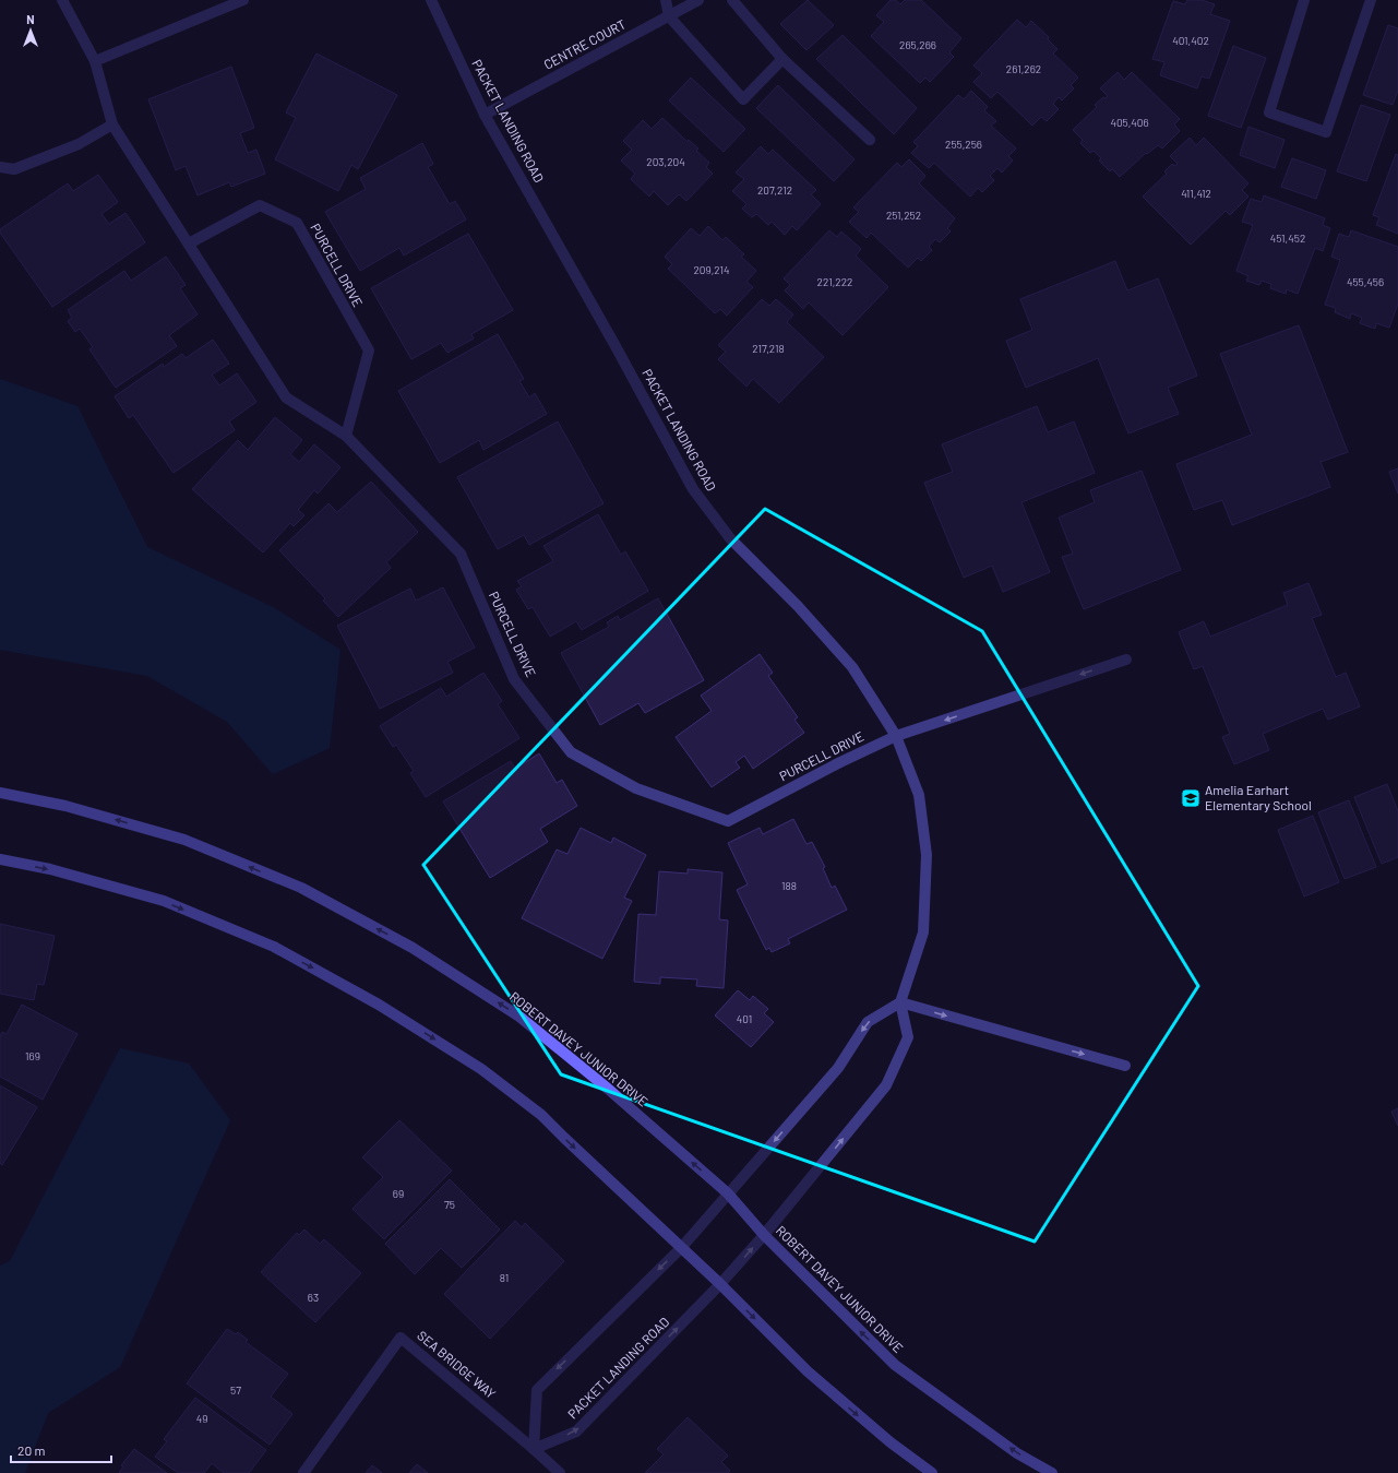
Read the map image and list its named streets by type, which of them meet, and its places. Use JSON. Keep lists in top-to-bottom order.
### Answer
{
  "streets": {
    "main road": ["ROBERT DAVEY JUNIOR DRIVE"],
    "street": [
      "CENTRE COURT",
      "PACKET LANDING ROAD",
      "PURCELL DRIVE",
      "SEA BRIDGE WAY"
    ]
  },
  "crossings": [
    ["CENTRE COURT", "PACKET LANDING ROAD"],
    ["PACKET LANDING ROAD", "PURCELL DRIVE"],
    ["PACKET LANDING ROAD", "ROBERT DAVEY JUNIOR DRIVE"],
    ["PACKET LANDING ROAD", "SEA BRIDGE WAY"]
  ],
  "places": {
    "school or university": ["Amelia Earhart Elementary School"]
  },
  "house_numbers": [
    "401,402",
    "265,266",
    "261,262",
    "405,406",
    "255,256",
    "203,204",
    "207,212",
    "411,412",
    "251,252",
    "451,452",
    "209,214",
    "221,222",
    "455,456",
    "217,218",
    "188",
    "401",
    "169",
    "69",
    "75",
    "81",
    "63",
    "57",
    "49"
  ],
  "scale_bar": "20 m",
  "north": "top"
}
